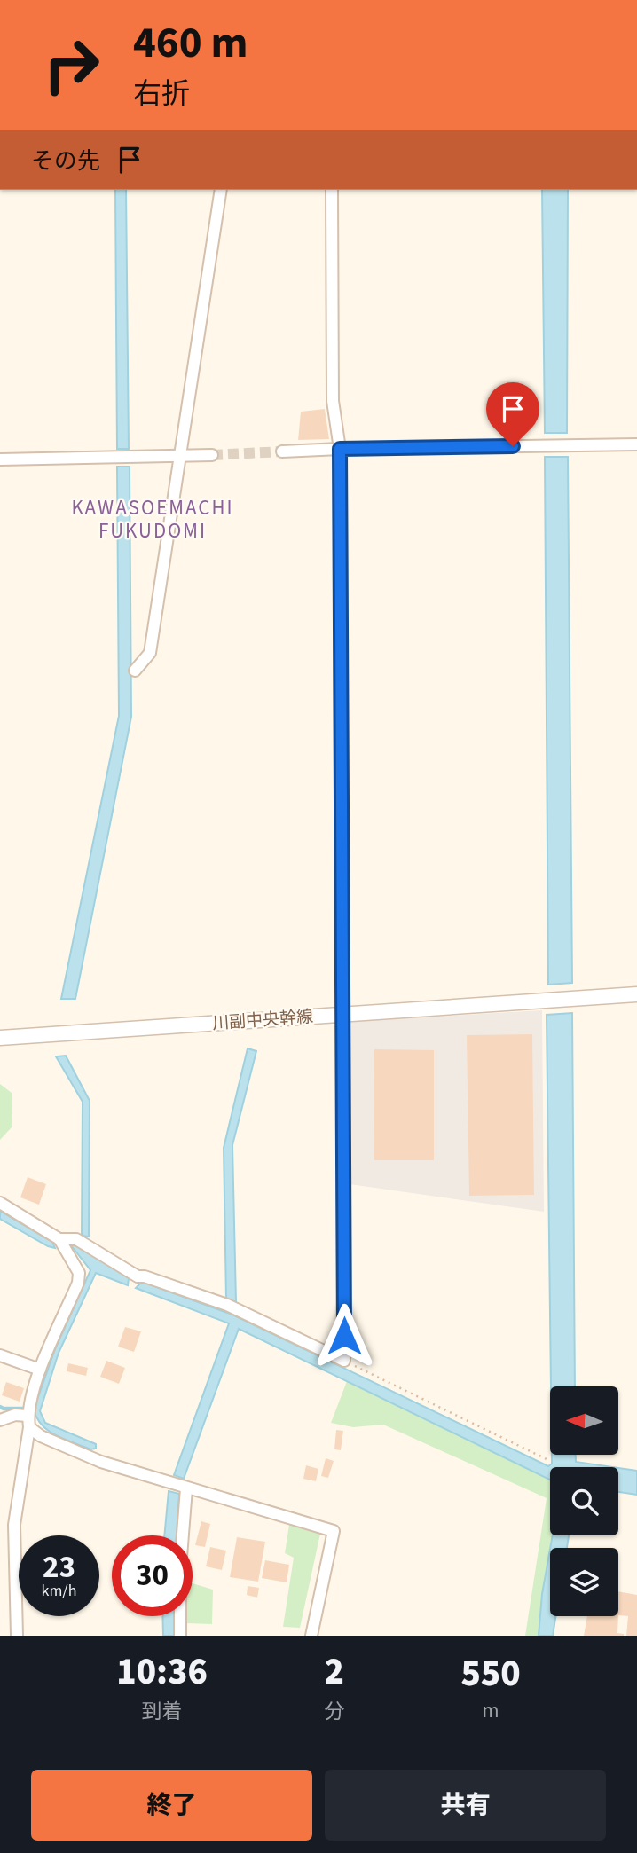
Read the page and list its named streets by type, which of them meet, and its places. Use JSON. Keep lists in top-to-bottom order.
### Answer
{
  "streets": {
    "street": ["川副中央幹線"]
  },
  "districts": ["KAWASOEMACHI FUKUDOMI"],
  "north": "left",
  "page": {
    "turn": ["460 m", "右折"],
    "then": "その先",
    "speed": "23 km/h",
    "limit": "30",
    "eta": [
      "10:36",
      "到着",
      "2",
      "分",
      "550",
      "m"
    ],
    "buttons": ["終了", "共有"]
  }
}
